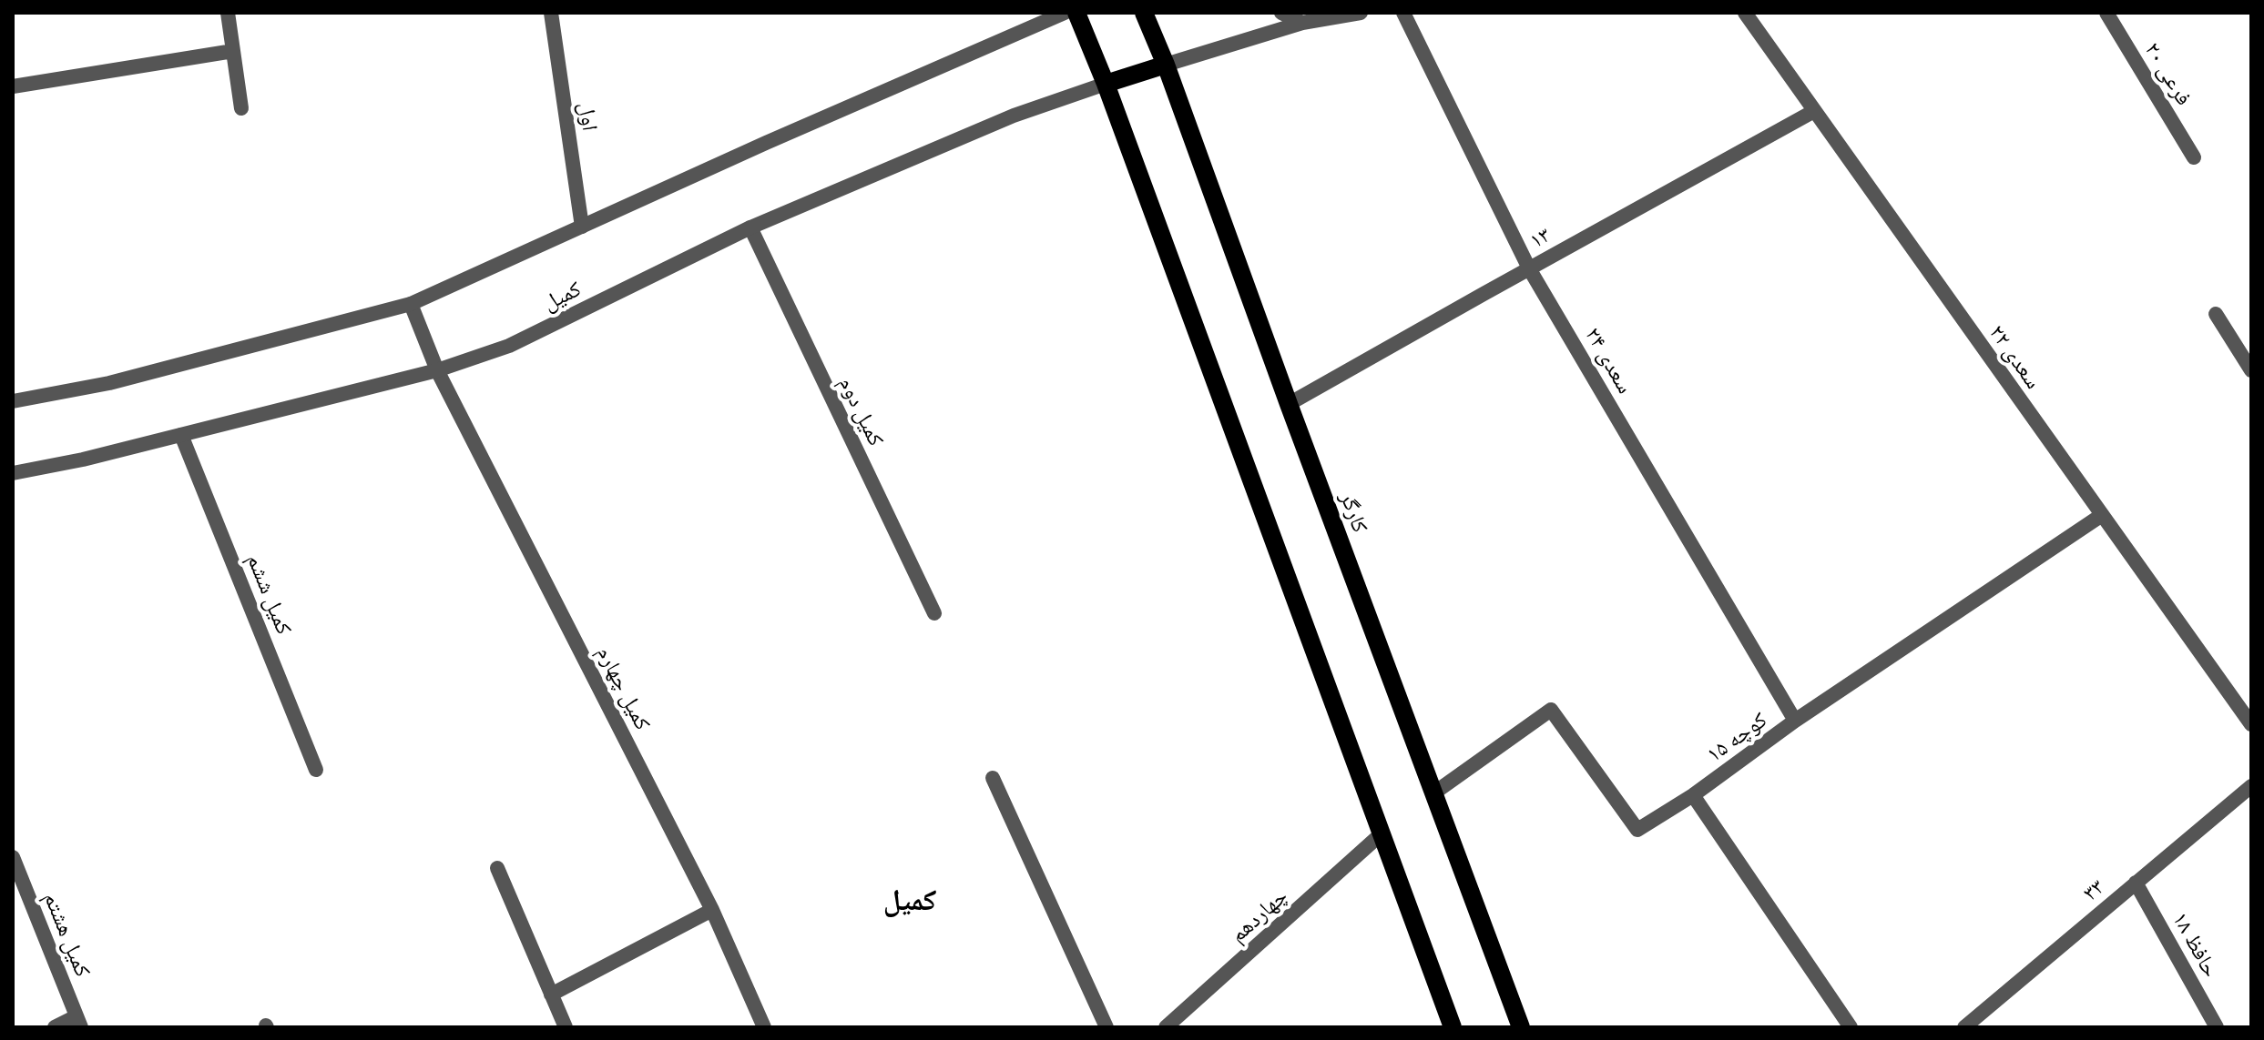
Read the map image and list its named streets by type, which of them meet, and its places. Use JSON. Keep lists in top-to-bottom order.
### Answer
{
  "streets": {
    "main road": ["کارگر"],
    "street": [
      "فرعی ۲۰",
      "اول",
      "۱۳",
      "کمیل",
      "سعدی ۲۲",
      "سعدی ۲۴",
      "کمیل دوم",
      "کمیل ششم",
      "کمیل چهارم",
      "کوچه ۱۵",
      "۳۳",
      "چهاردهم",
      "کمیل هشتم",
      "حافظ ۱۸"
    ]
  },
  "crossings": [
    ["۱۳", "سعدی ۲۲"],
    ["۱۳", "سعدی ۲۴"],
    ["۱۳", "کارگر"],
    ["کمیل", "کمیل دوم"],
    ["کمیل", "کمیل ششم"],
    ["کمیل", "کمیل چهارم"],
    ["سعدی ۲۲", "کوچه ۱۵"],
    ["سعدی ۲۴", "کوچه ۱۵"],
    ["کارگر", "کوچه ۱۵"],
    ["۳۳", "حافظ ۱۸"]
  ],
  "districts": ["کمیل"]
}
